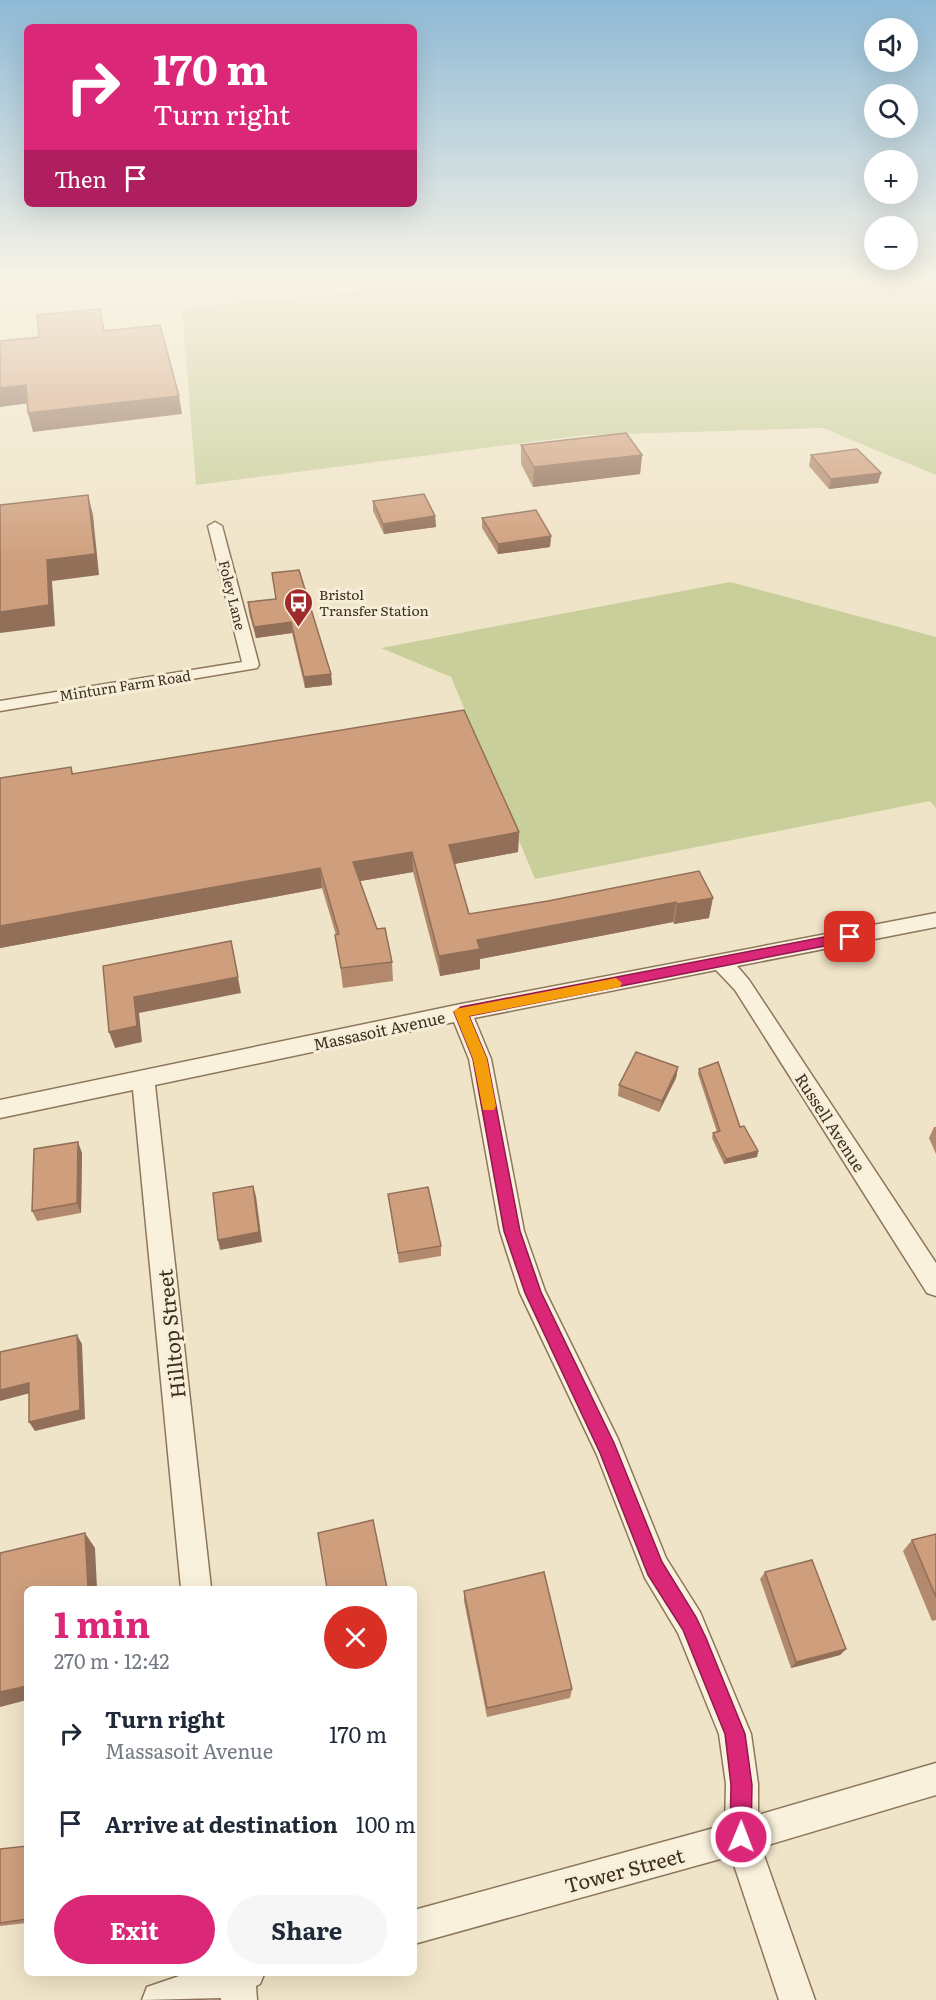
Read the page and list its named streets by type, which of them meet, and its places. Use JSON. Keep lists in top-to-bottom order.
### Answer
{
  "streets": {
    "street": [
      "Foley Lane",
      "Minturn Farm Road",
      "Massasoit Avenue",
      "Russell Avenue",
      "Hilltop Street",
      "Tower Street"
    ]
  },
  "crossings": [
    ["Foley Lane", "Minturn Farm Road"],
    ["Massasoit Avenue", "Russell Avenue"],
    ["Massasoit Avenue", "Hilltop Street"]
  ],
  "places": {
    "bus stop": ["Bristol Transfer Station"]
  },
  "page": {
    "map_buttons": ["+", "−"],
    "turn": ["170 m", "Turn right"],
    "then": "Then",
    "heading": ["1 min", "270 m · 12:42"],
    "list": [
      {
        "name": "Turn right",
        "note": "Massasoit Avenue",
        "value": "170 m"
      },
      {
        "name": "Arrive at destination",
        "value": "100 m"
      }
    ],
    "buttons": ["Exit", "Share"]
  }
}
